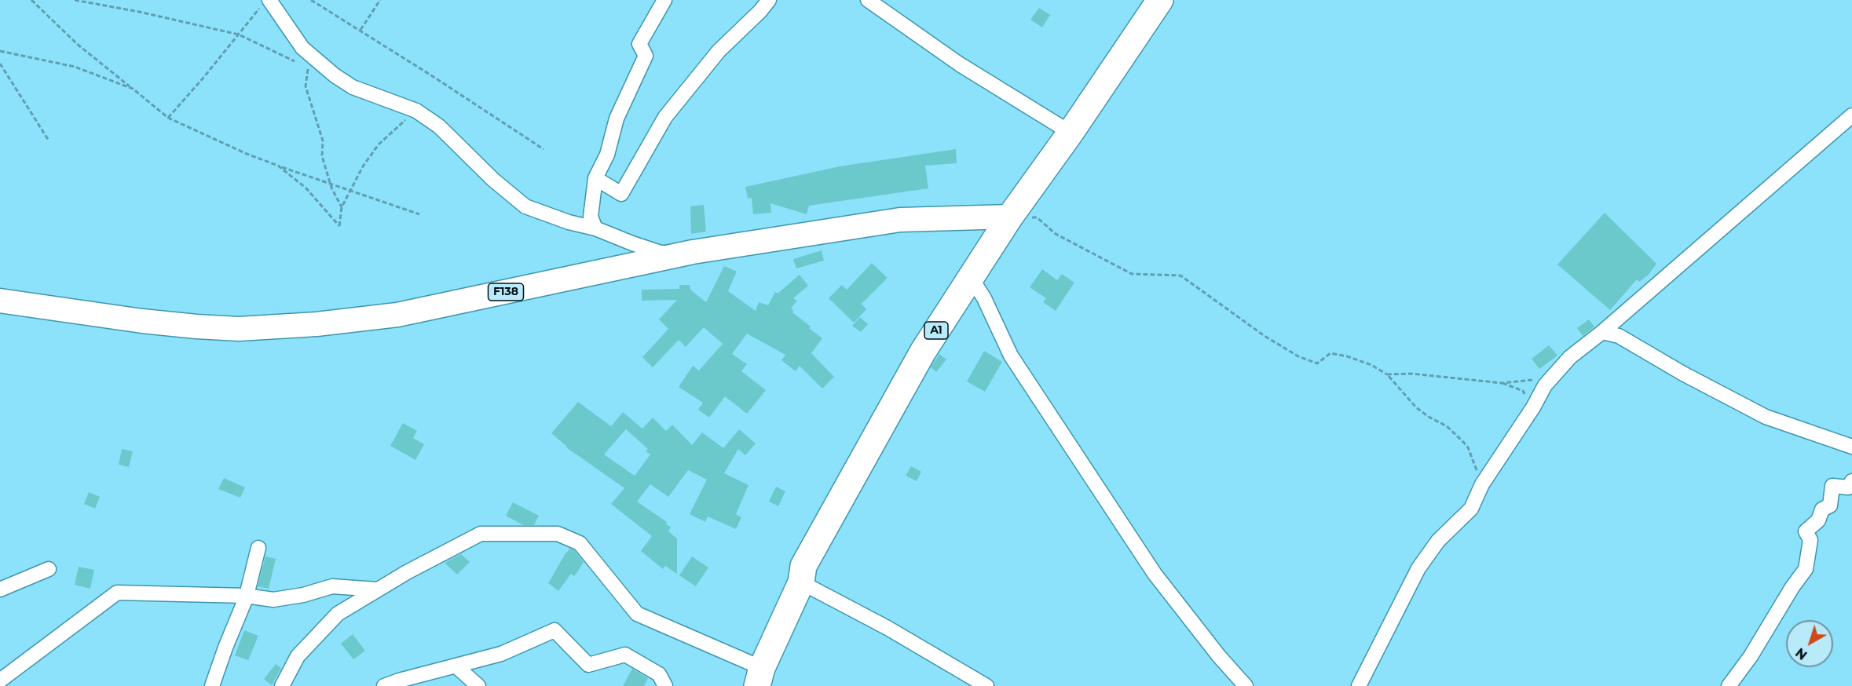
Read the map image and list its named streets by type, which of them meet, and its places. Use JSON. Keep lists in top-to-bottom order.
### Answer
{
  "streets": {
    "highway": ["A1"],
    "main road": ["F138"]
  },
  "crossings": [
    ["F138", "A1"]
  ],
  "north": "bottom left"
}
